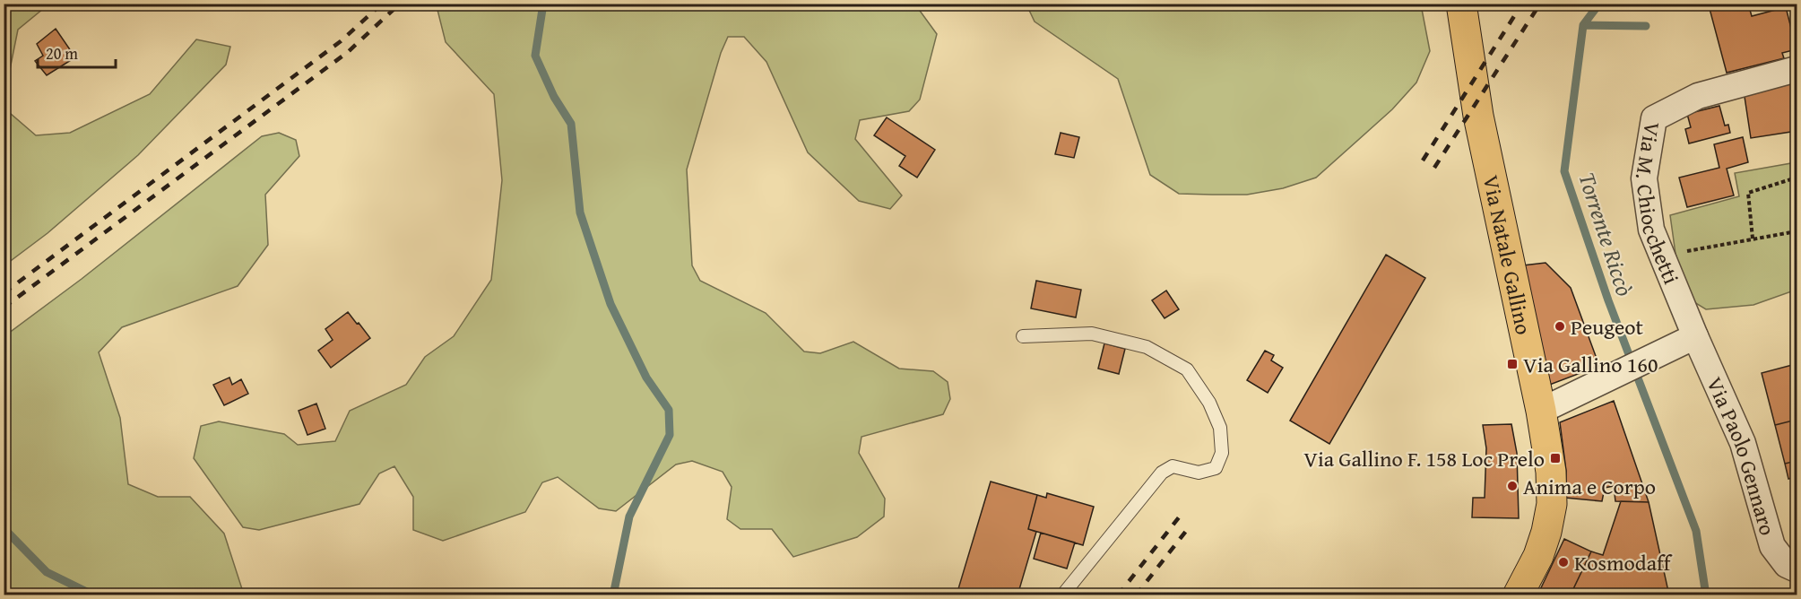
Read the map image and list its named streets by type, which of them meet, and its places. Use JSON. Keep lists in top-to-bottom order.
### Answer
{
  "streets": {
    "main road": ["Via Natale Gallino"],
    "street": ["Via M. Chiocchetti", "Via Paolo Gennaro"]
  },
  "crossings": [
    ["Via M. Chiocchetti", "Via Paolo Gennaro"]
  ],
  "water": ["Torrente Riccò"],
  "places": {
    "other": ["Peugeot", "Anima e Corpo", "Kosmodaff"],
    "transit": ["Via Gallino 160", "Via Gallino F. 158 Loc Prelo"]
  },
  "scale_bar": "20 m"
}
